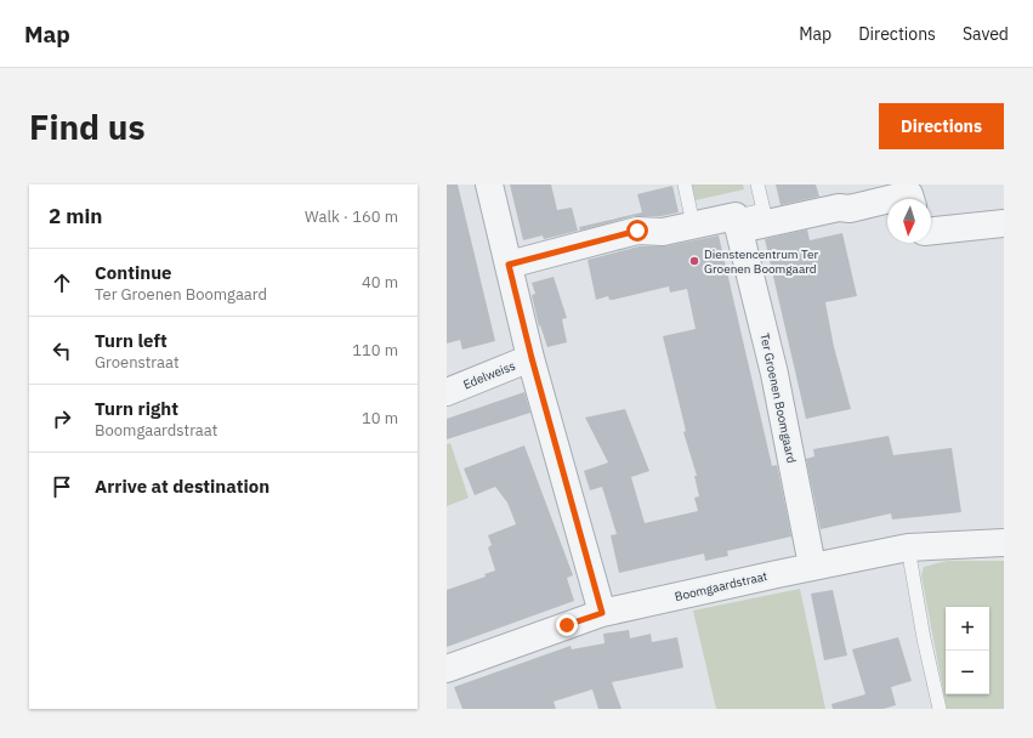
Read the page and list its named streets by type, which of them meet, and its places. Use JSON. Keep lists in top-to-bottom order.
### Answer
{
  "streets": {
    "street": ["Edelweiss", "Ter Groenen Boomgaard", "Boomgaardstraat"]
  },
  "crossings": [
    ["Ter Groenen Boomgaard", "Boomgaardstraat"]
  ],
  "places": ["Dienstencentrum Ter Groenen Boomgaard"],
  "north": "bottom",
  "page": {
    "header": "Map",
    "nav": ["Map", "Directions", "Saved"],
    "buttons": "Directions",
    "title": "Find us",
    "heading": ["2 min", "Walk · 160 m"],
    "list": [
      ["Continue", "Ter Groenen Boomgaard", "40 m"],
      ["Turn left", "Groenstraat", "110 m"],
      ["Turn right", "Boomgaardstraat", "10 m"],
      "Arrive at destination"
    ],
    "map_buttons": ["+", "−"]
  }
}
